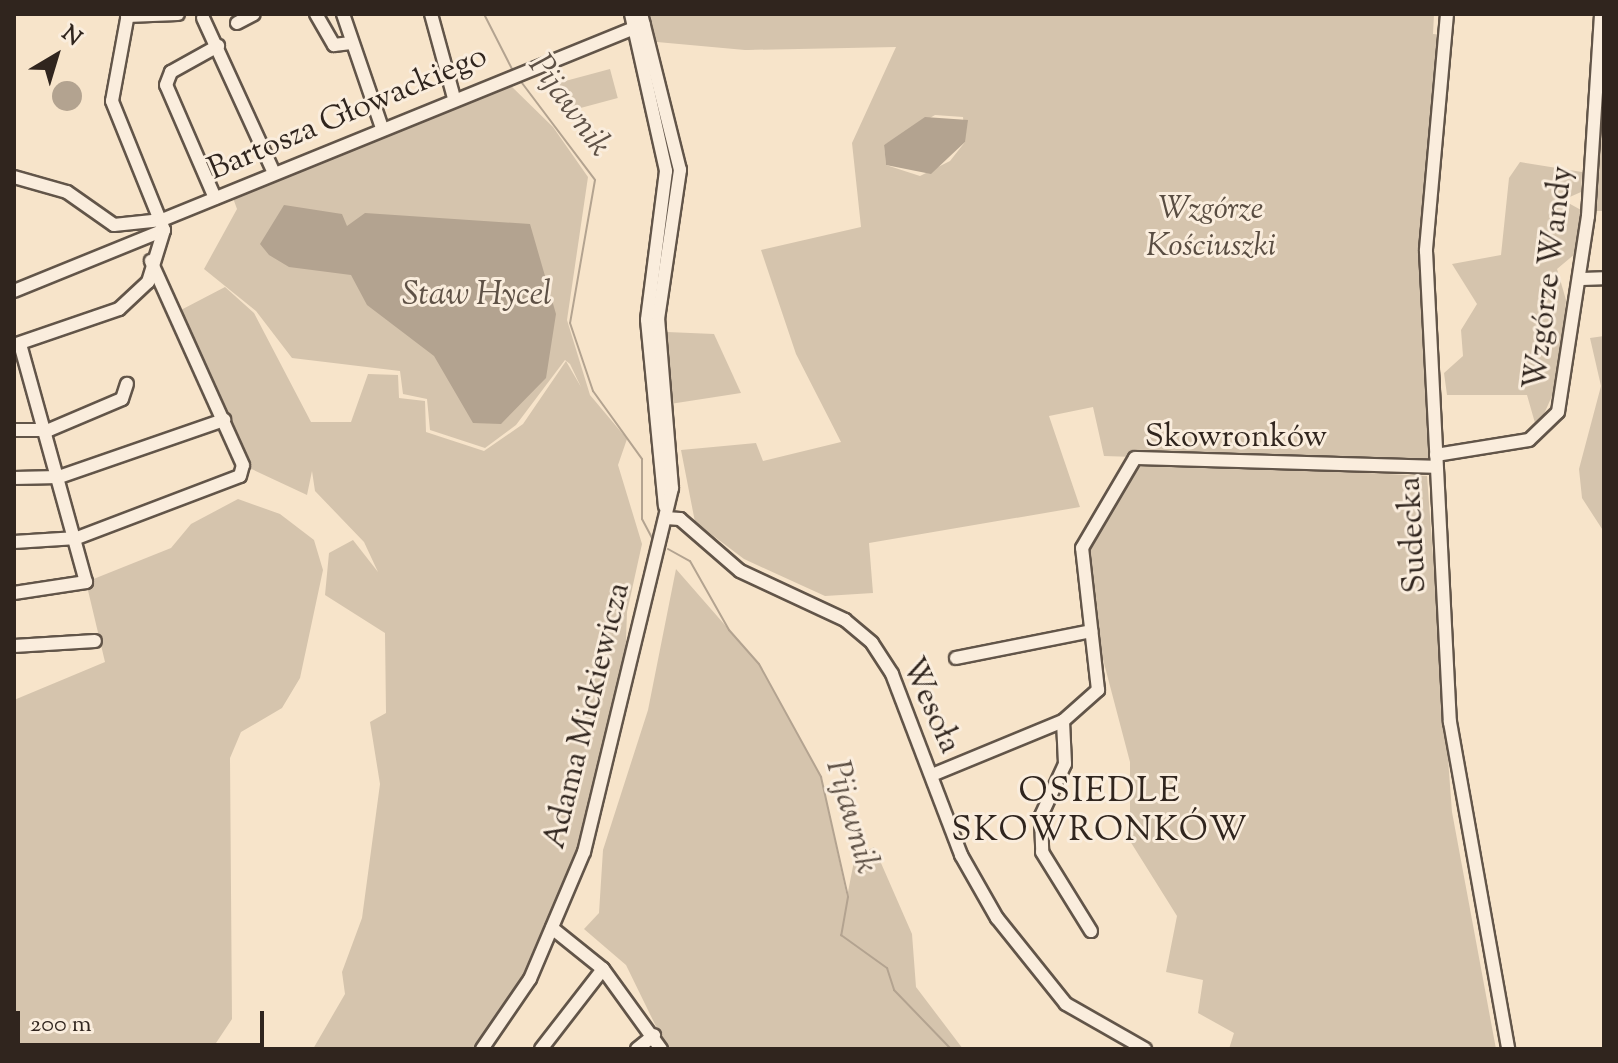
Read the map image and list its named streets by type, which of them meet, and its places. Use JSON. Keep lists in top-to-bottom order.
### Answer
{
  "streets": {
    "street": [
      "Bartosza Głowackiego",
      "Wzgórze Wandy",
      "Skowronków",
      "Sudecka",
      "Wesoła",
      "Adama Mickiewicza"
    ]
  },
  "crossings": [
    ["Bartosza Głowackiego", "Adama Mickiewicza"],
    ["Wzgórze Wandy", "Skowronków"],
    ["Wzgórze Wandy", "Sudecka"],
    ["Skowronków", "Sudecka"],
    ["Skowronków", "Wesoła"],
    ["Wesoła", "Adama Mickiewicza"]
  ],
  "districts": ["OSIEDLE SKOWRONKÓW"],
  "water": ["Pijawnik", "Staw Hycel"],
  "parks": ["Wzgórze Kościuszki"],
  "scale_bar": "200 m",
  "north": "top right"
}
